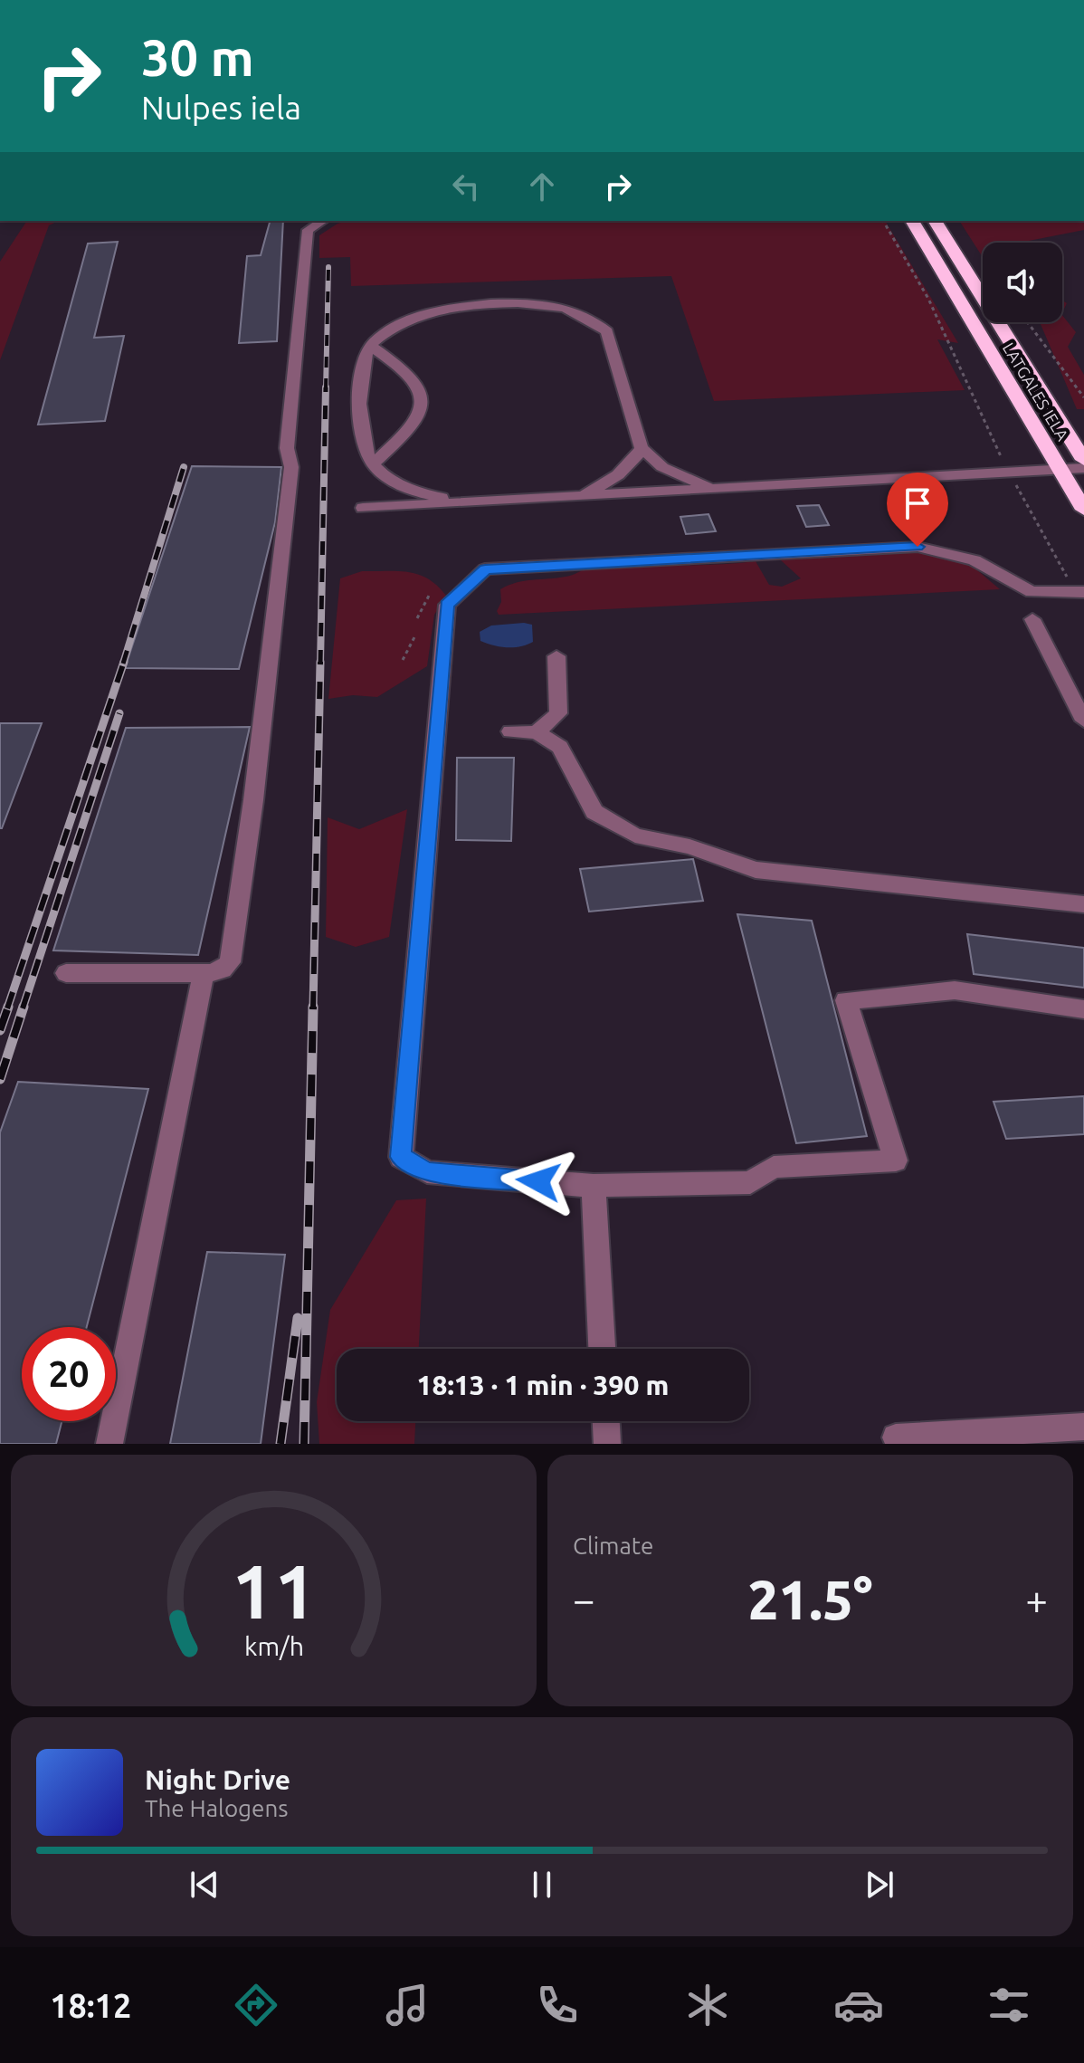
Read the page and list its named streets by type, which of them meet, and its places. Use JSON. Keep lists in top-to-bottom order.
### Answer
{
  "streets": {
    "highway": ["LATGALES IELA"]
  },
  "page": {
    "turn": ["30 m", "Nulpes iela"],
    "limit": "20",
    "trip": "18:13 · 1 min · 390 m",
    "tile": "Climate",
    "heat": ["−", "21.5°", "+"],
    "song": ["Night Drive", "The Halogens"],
    "tabs": "18:12",
    "gauge": ["11", "km/h"]
  }
}
